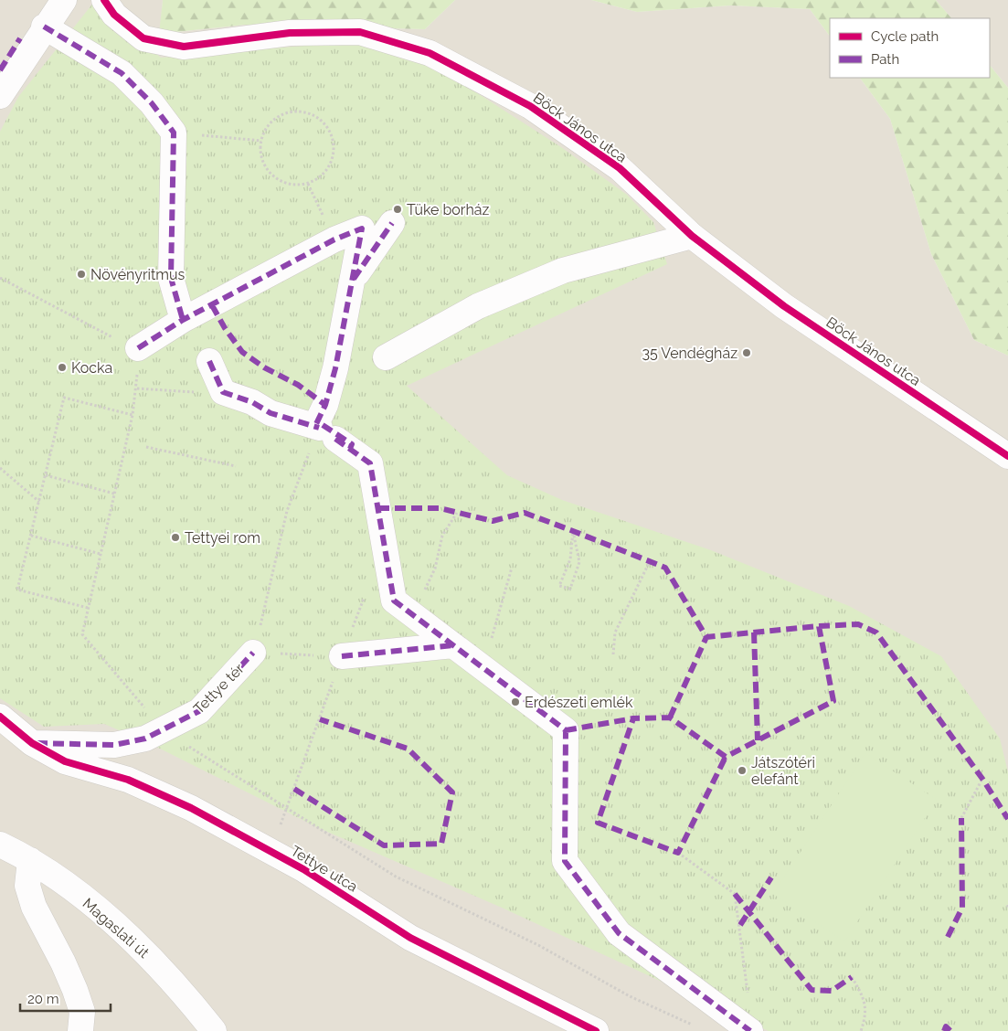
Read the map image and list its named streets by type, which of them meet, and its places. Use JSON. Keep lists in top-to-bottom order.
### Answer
{
  "streets": {
    "street": [
      "Böck János utca",
      "Tettye tér",
      "Tettye utca",
      "Magaslati út"
    ]
  },
  "crossings": [
    ["Tettye tér", "Tettye utca"]
  ],
  "places": [
    "Tüke borház",
    "Növényritmus",
    "35 Vendégház",
    "Kocka",
    "Tettyei rom",
    "Erdészeti emlék",
    "Játszótéri elefánt"
  ],
  "legend": ["Cycle path", "Path"],
  "scale_bar": "20 m"
}
